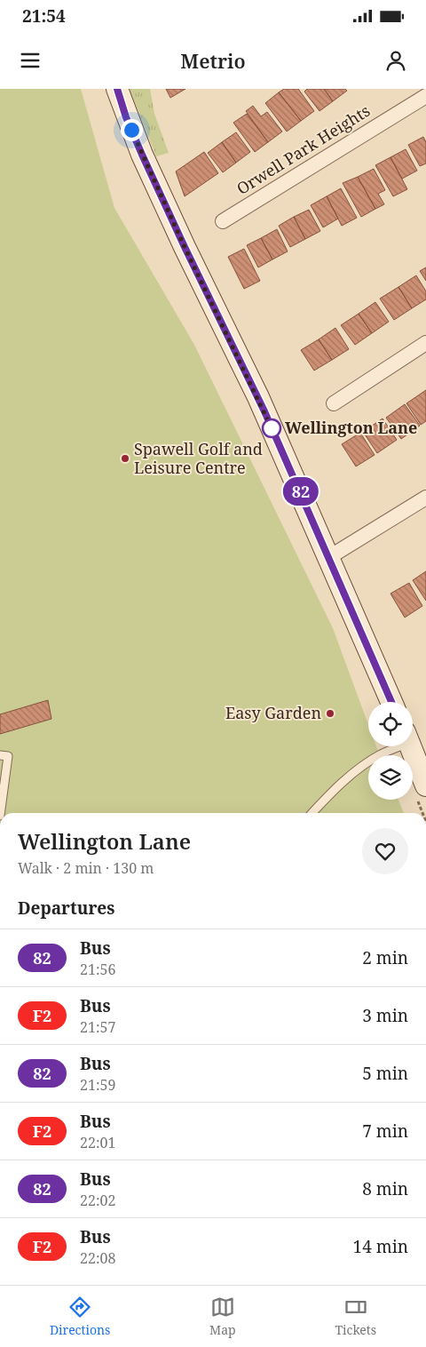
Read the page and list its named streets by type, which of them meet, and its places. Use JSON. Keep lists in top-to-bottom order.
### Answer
{
  "streets": {
    "street": ["Orwell Park Heights"]
  },
  "places": ["Wellington Lane", "Spawell Golf and Leisure Centre", "Easy Garden"],
  "lines": ["bus line 82"],
  "page": {
    "status": "21:54",
    "header": "Metrio",
    "on_map": "82",
    "heading": [
      ["Wellington Lane", "Walk · 2 min · 130 m"],
      "Departures"
    ],
    "list": [
      {
        "mark": "82",
        "name": "Bus",
        "note": "21:56",
        "value": "2 min"
      },
      {
        "mark": "F2",
        "name": "Bus",
        "note": "21:57",
        "value": "3 min"
      },
      {
        "mark": "82",
        "name": "Bus",
        "note": "21:59",
        "value": "5 min"
      },
      {
        "mark": "F2",
        "name": "Bus",
        "note": "22:01",
        "value": "7 min"
      },
      {
        "mark": "82",
        "name": "Bus",
        "note": "22:02",
        "value": "8 min"
      },
      {
        "mark": "F2",
        "name": "Bus",
        "note": "22:08",
        "value": "14 min"
      }
    ],
    "tabs": ["Directions", "Map", "Tickets"]
  }
}
